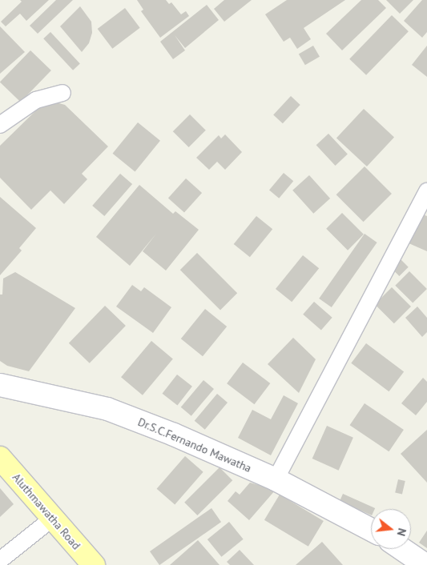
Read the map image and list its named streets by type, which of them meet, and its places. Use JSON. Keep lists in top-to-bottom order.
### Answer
{
  "streets": {
    "main road": ["Aluthmawatha Road"],
    "street": ["Dr.S.C.Fernando Mawatha"]
  },
  "north": "right"
}
